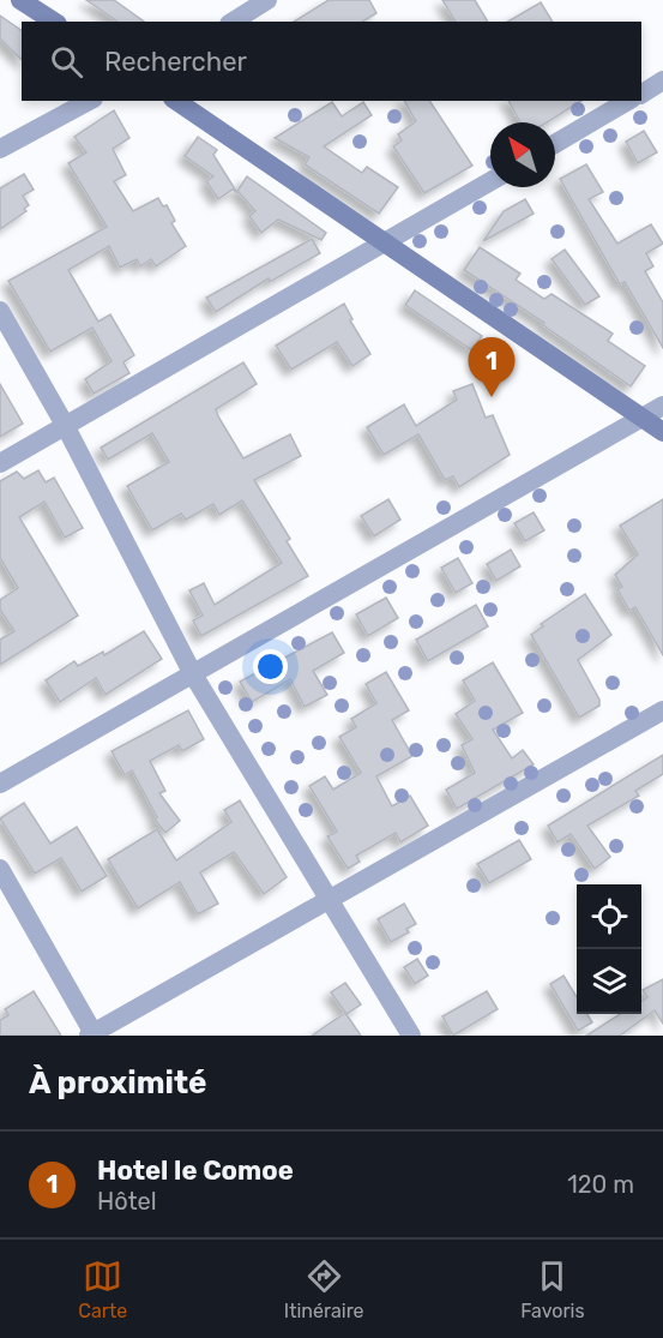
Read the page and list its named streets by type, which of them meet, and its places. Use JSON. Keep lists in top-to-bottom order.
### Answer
{
  "north": "top left",
  "page": {
    "search": "Rechercher",
    "pins": "1",
    "heading": "À proximité",
    "list": [
      {
        "mark": "1",
        "name": "Hotel le Comoe",
        "note": "Hôtel",
        "value": "120 m"
      }
    ],
    "nav": ["Carte", "Itinéraire", "Favoris"]
  }
}
